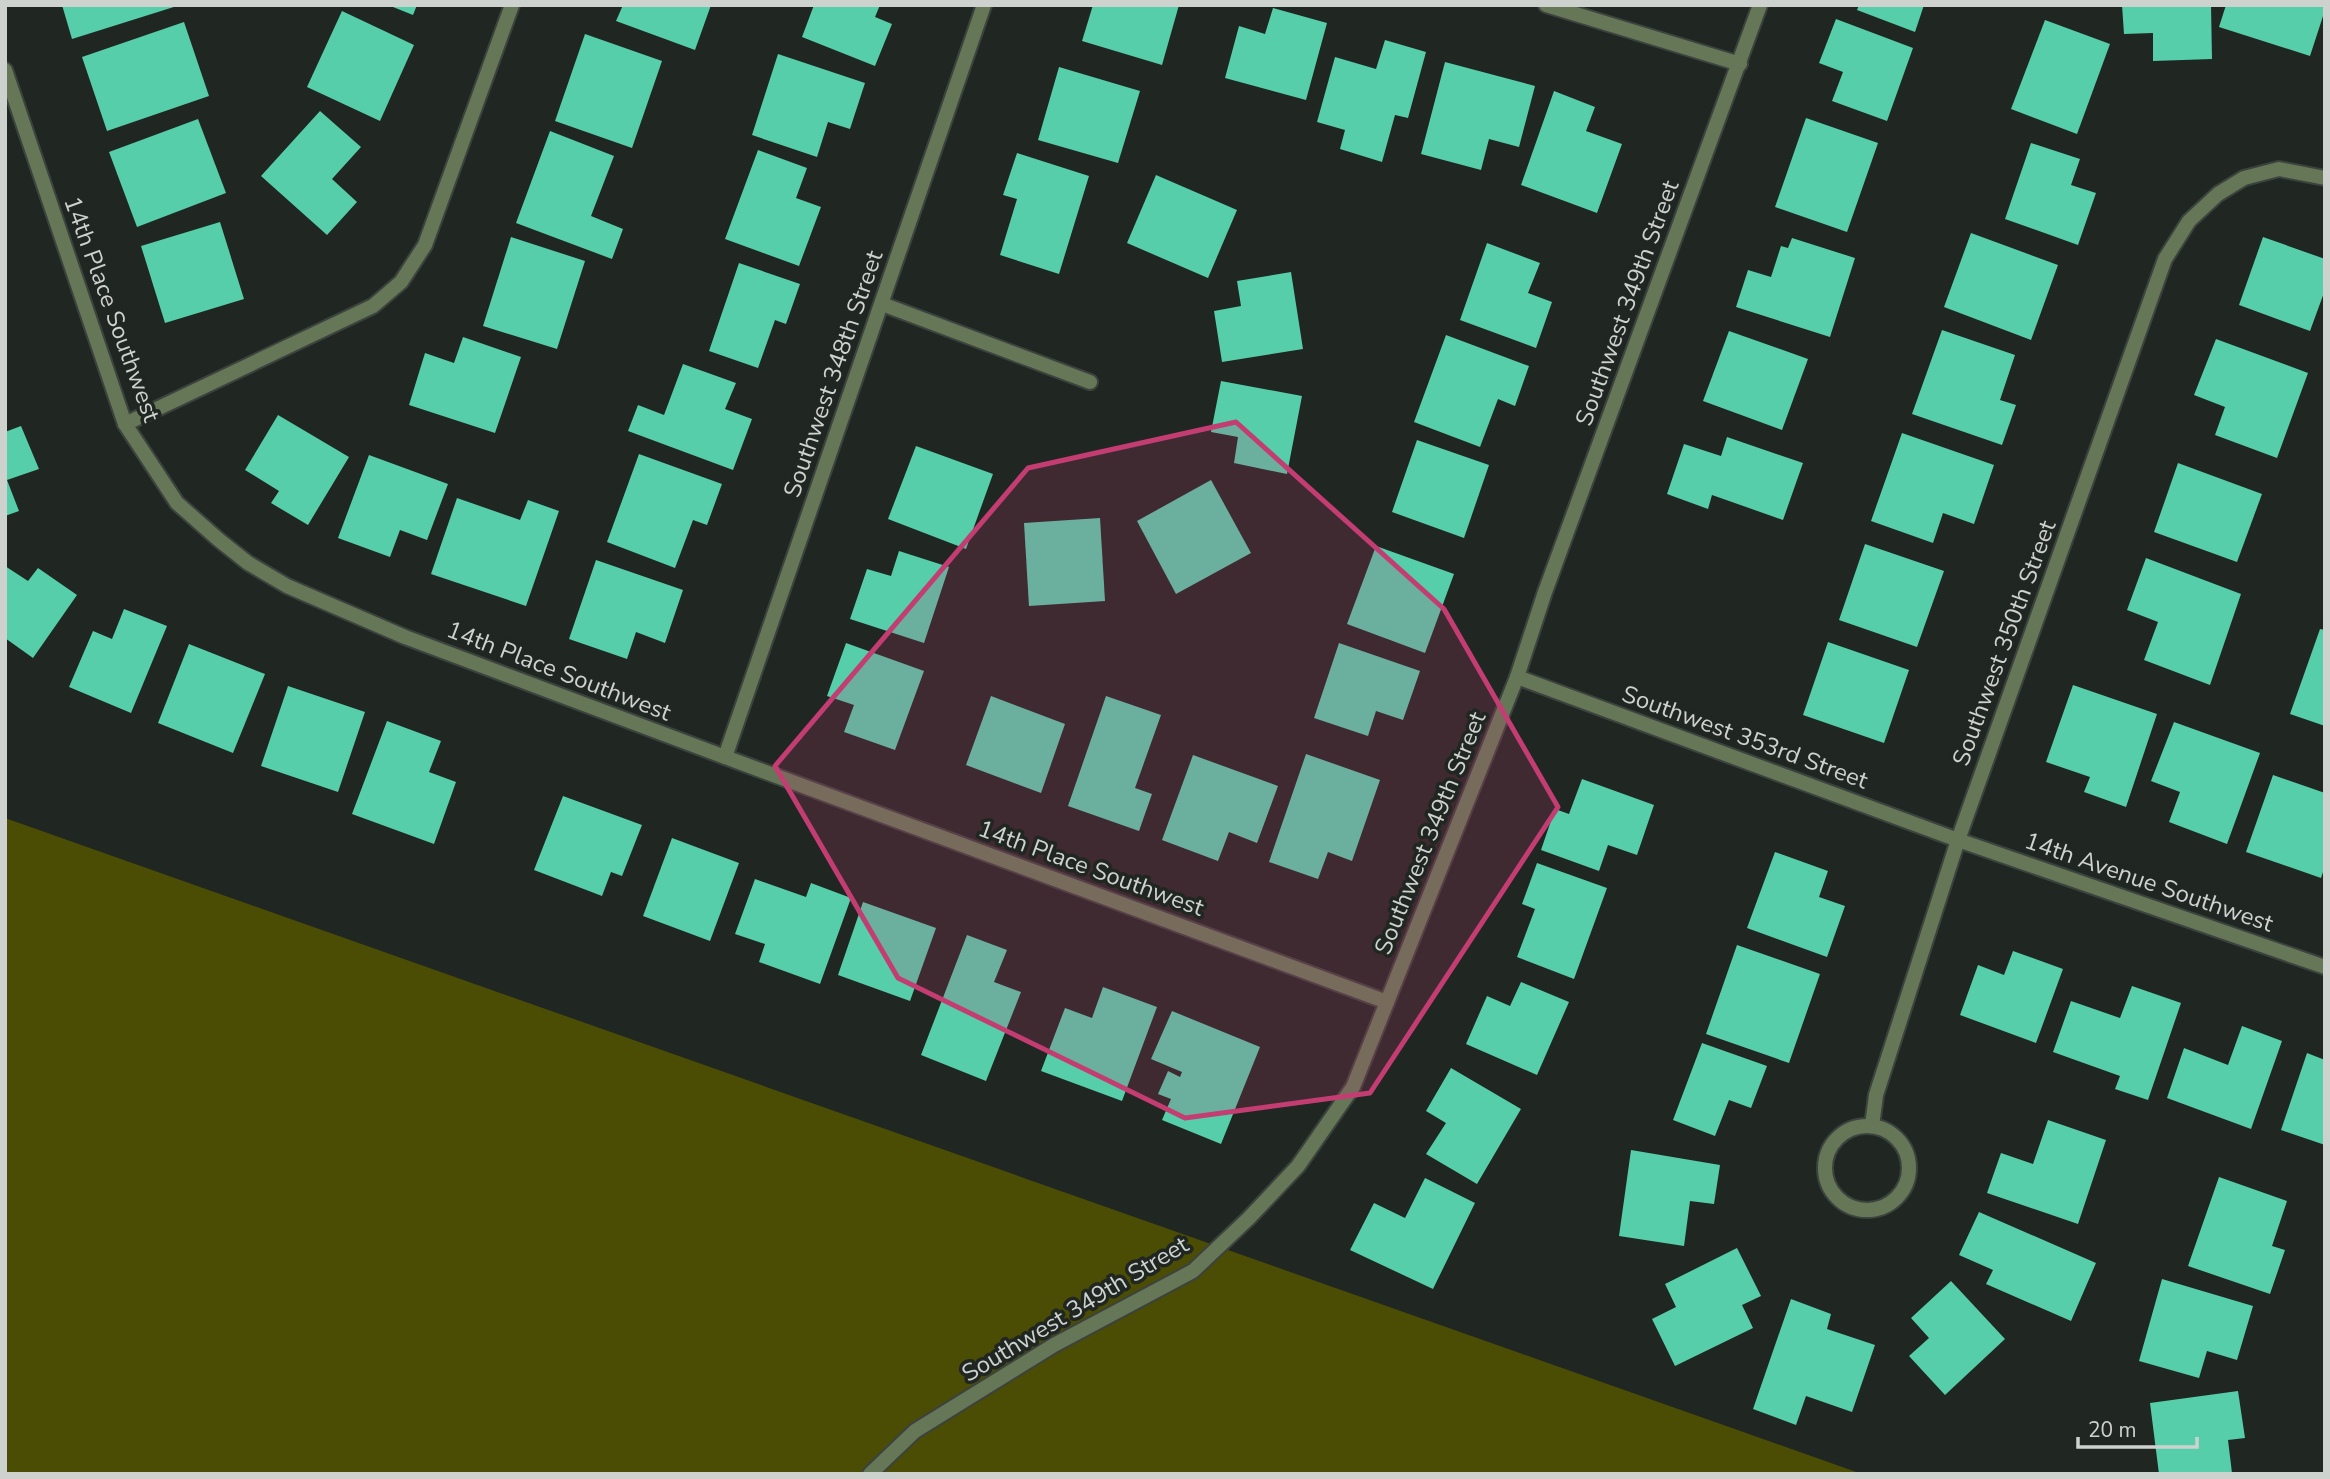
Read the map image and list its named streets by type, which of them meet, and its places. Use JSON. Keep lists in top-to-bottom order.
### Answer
{
  "streets": {
    "street": [
      "Southwest 349th Street",
      "14th Place Southwest",
      "Southwest 348th Street",
      "Southwest 350th Street",
      "Southwest 353rd Street",
      "14th Avenue Southwest"
    ]
  },
  "crossings": [
    ["Southwest 349th Street", "14th Place Southwest"],
    ["Southwest 349th Street", "Southwest 353rd Street"],
    ["14th Place Southwest", "Southwest 348th Street"],
    ["Southwest 350th Street", "Southwest 353rd Street"],
    ["Southwest 350th Street", "14th Avenue Southwest"],
    ["Southwest 353rd Street", "14th Avenue Southwest"]
  ],
  "scale_bar": "20 m"
}
